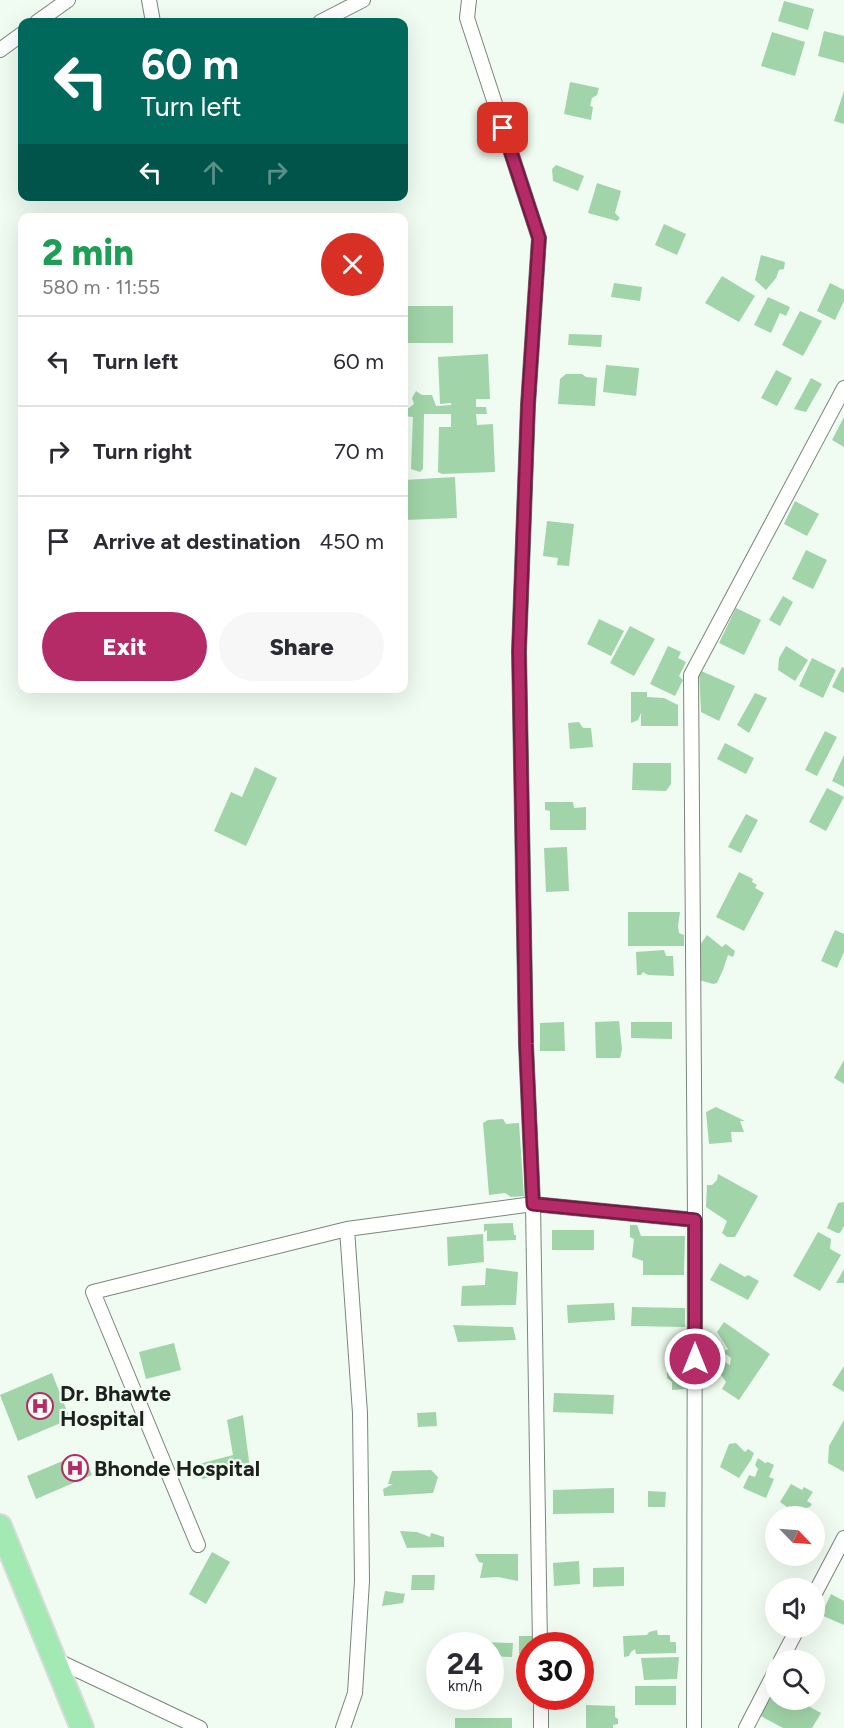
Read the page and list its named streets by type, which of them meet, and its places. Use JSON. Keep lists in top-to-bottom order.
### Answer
{
  "places": {
    "hospital": ["Dr. Bhawte Hospital", "Bhonde Hospital"]
  },
  "north": "bottom right",
  "page": {
    "turn": ["60 m", "Turn left"],
    "heading": ["2 min", "580 m · 11:55"],
    "list": [
      {
        "name": "Turn left",
        "value": "60 m"
      },
      {
        "name": "Turn right",
        "value": "70 m"
      },
      {
        "name": "Arrive at destination",
        "value": "450 m"
      }
    ],
    "buttons": ["Exit", "Share"],
    "speed": "24 km/h",
    "limit": "30"
  }
}
